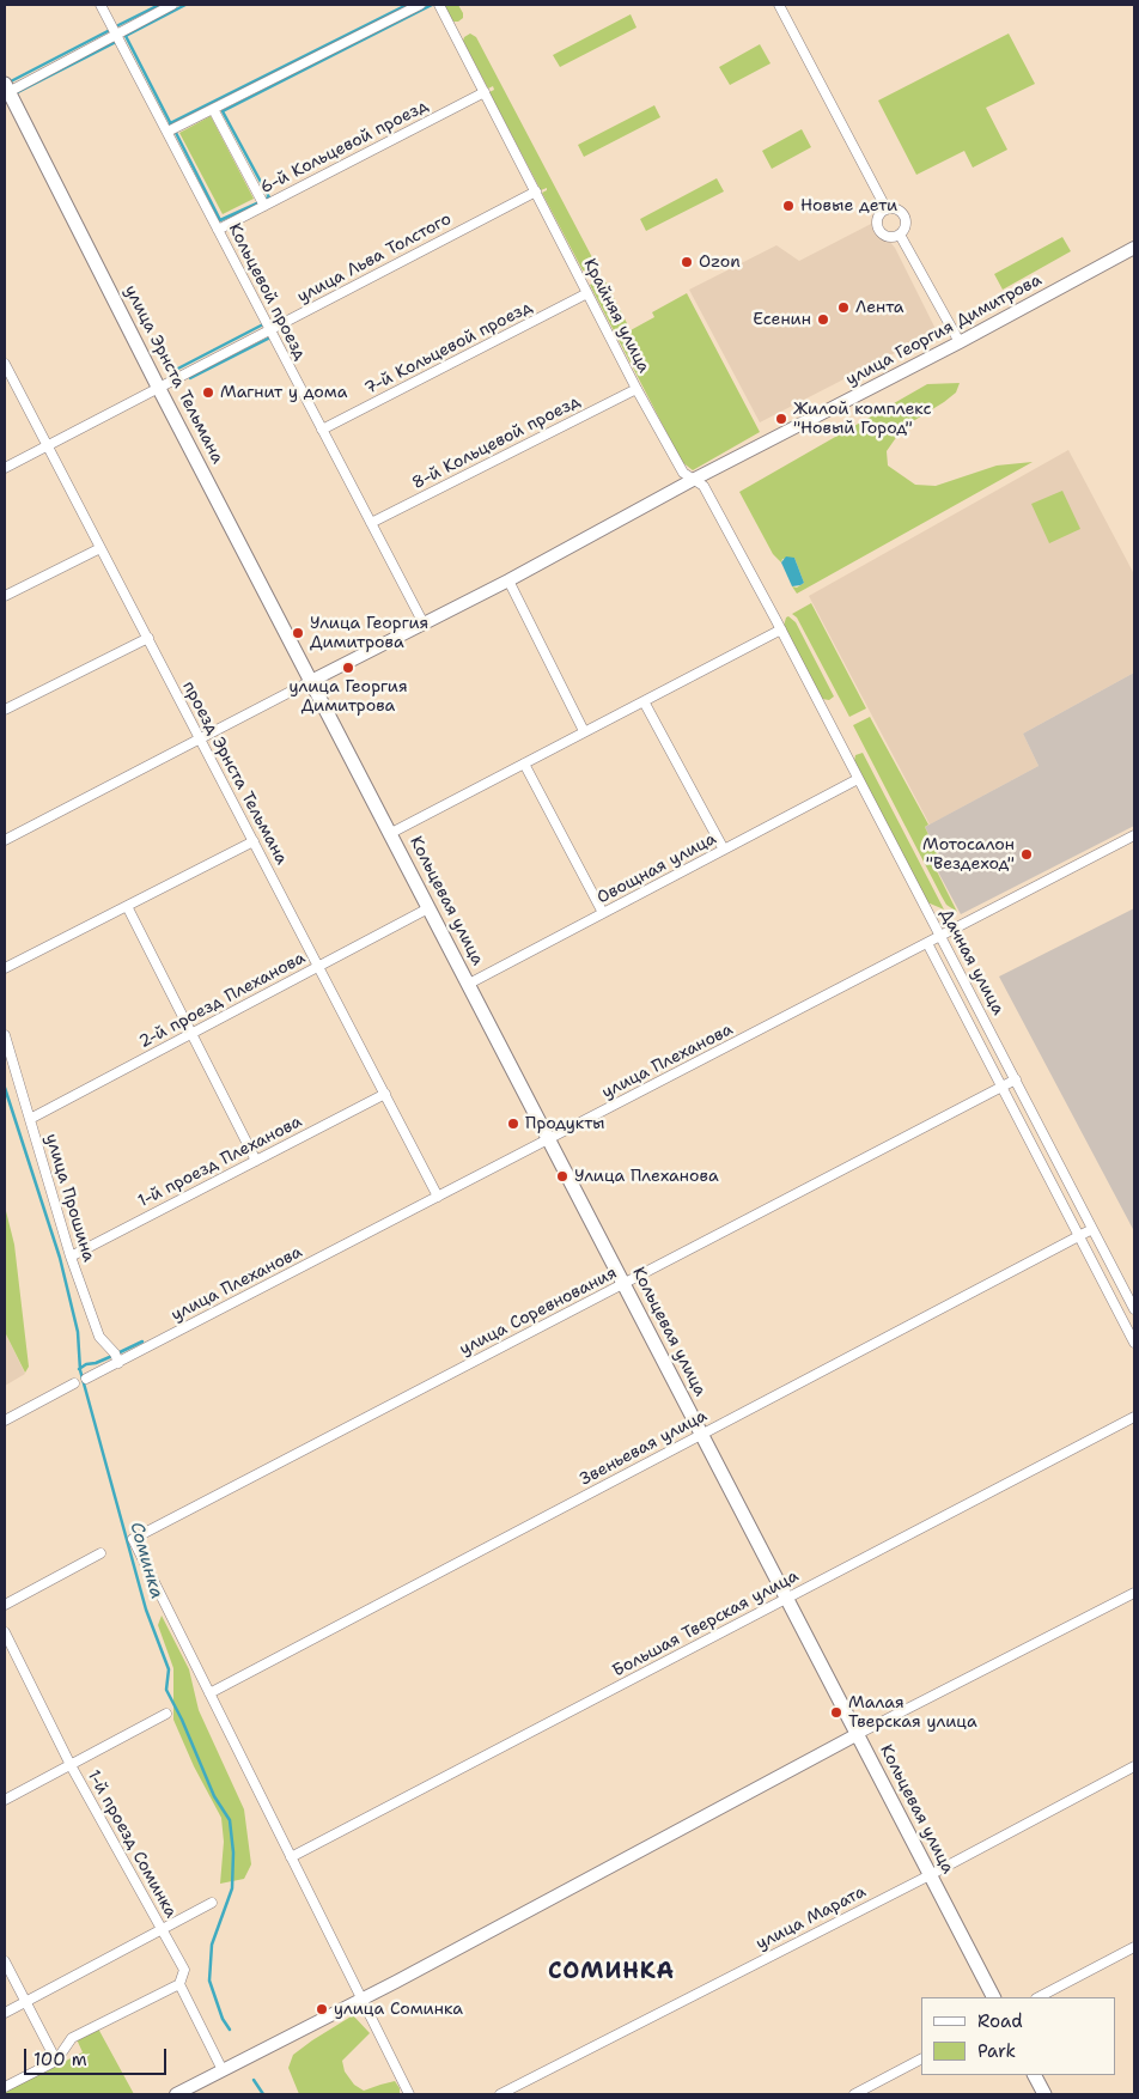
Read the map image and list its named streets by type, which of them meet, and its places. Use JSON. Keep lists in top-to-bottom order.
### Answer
{
  "streets": {
    "main road": ["улица Эрнста Тельмана", "Кольцевая улица"],
    "street": [
      "6-й Кольцевой проезд",
      "улица Льва Толстого",
      "Кольцевой проезд",
      "Крайняя улица",
      "улица Георгия Димитрова",
      "7-й Кольцевой проезд",
      "8-й Кольцевой проезд",
      "проезд Эрнста Тельмана",
      "Овощная улица",
      "Дачная улица",
      "2-й проезд Плеханова",
      "улица Плеханова",
      "1-й проезд Плеханова",
      "улица Прошина",
      "улица Соревнования",
      "Звеньевая улица",
      "Большая Тверская улица",
      "1-й проезд Соминка",
      "улица Марата"
    ]
  },
  "crossings": [
    ["6-й Кольцевой проезд", "Кольцевой проезд"],
    ["6-й Кольцевой проезд", "Крайняя улица"],
    ["улица Льва Толстого", "Кольцевой проезд"],
    ["улица Льва Толстого", "Крайняя улица"],
    ["улица Льва Толстого", "улица Эрнста Тельмана"],
    ["улица Льва Толстого", "проезд Эрнста Тельмана"],
    ["Кольцевой проезд", "улица Георгия Димитрова"],
    ["Кольцевой проезд", "7-й Кольцевой проезд"],
    ["Кольцевой проезд", "8-й Кольцевой проезд"],
    ["Крайняя улица", "улица Георгия Димитрова"],
    ["Крайняя улица", "7-й Кольцевой проезд"],
    ["Крайняя улица", "8-й Кольцевой проезд"],
    ["Крайняя улица", "Дачная улица"],
    ["улица Георгия Димитрова", "улица Эрнста Тельмана"],
    ["улица Георгия Димитрова", "проезд Эрнста Тельмана"],
    ["улица Георгия Димитрова", "Кольцевая улица"],
    ["улица Эрнста Тельмана", "Кольцевая улица"],
    ["проезд Эрнста Тельмана", "2-й проезд Плеханова"],
    ["проезд Эрнста Тельмана", "улица Плеханова"],
    ["проезд Эрнста Тельмана", "1-й проезд Плеханова"],
    ["Овощная улица", "Кольцевая улица"],
    ["Овощная улица", "Дачная улица"],
    ["Кольцевая улица", "2-й проезд Плеханова"],
    ["Кольцевая улица", "улица Плеханова"],
    ["Кольцевая улица", "улица Соревнования"],
    ["Кольцевая улица", "Звеньевая улица"],
    ["Кольцевая улица", "Большая Тверская улица"],
    ["Кольцевая улица", "улица Марата"],
    ["Дачная улица", "улица Плеханова"],
    ["Дачная улица", "улица Соревнования"],
    ["Дачная улица", "Звеньевая улица"],
    ["2-й проезд Плеханова", "улица Прошина"],
    ["улица Плеханова", "улица Прошина"],
    ["1-й проезд Плеханова", "улица Прошина"],
    ["улица Соревнования", "Звеньевая улица"]
  ],
  "districts": ["СОМИНКА"],
  "water": ["Соминка"],
  "places": [
    "Новые дети",
    "Ozon",
    "Лента",
    "Есенин",
    "Магнит у дома",
    "Жилой комплекс \"Новый Город\"",
    "Улица Георгия Димитрова",
    "улица Георгия Димитрова",
    "Мотосалон \"Вездеход\"",
    "Продукты",
    "Улица Плеханова",
    "Малая Тверская улица",
    "улица Соминка"
  ],
  "legend": ["Road", "Park"],
  "scale_bar": "100 m"
}
